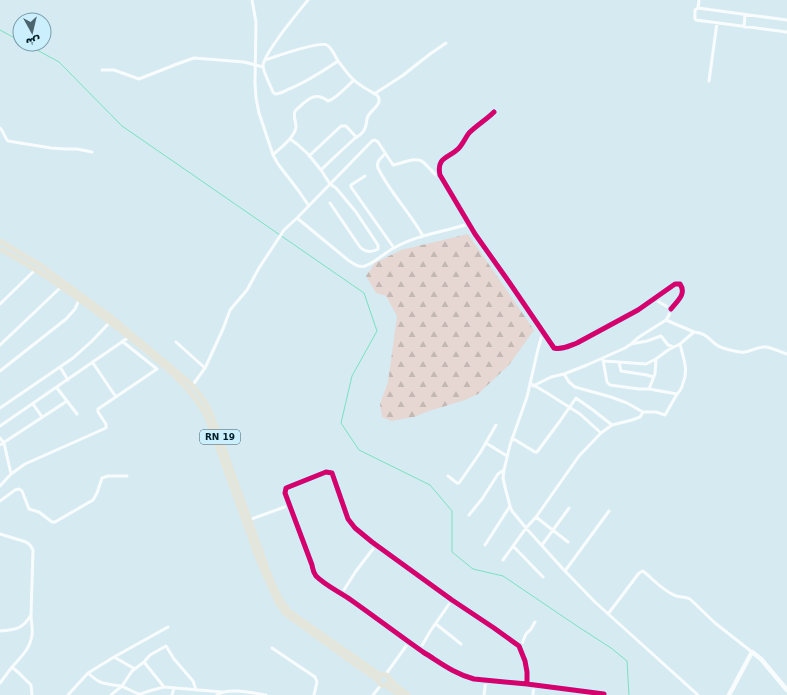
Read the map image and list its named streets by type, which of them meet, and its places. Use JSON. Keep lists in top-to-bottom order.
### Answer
{
  "streets": {
    "main road": ["RN 19"]
  },
  "north": "bottom"
}
